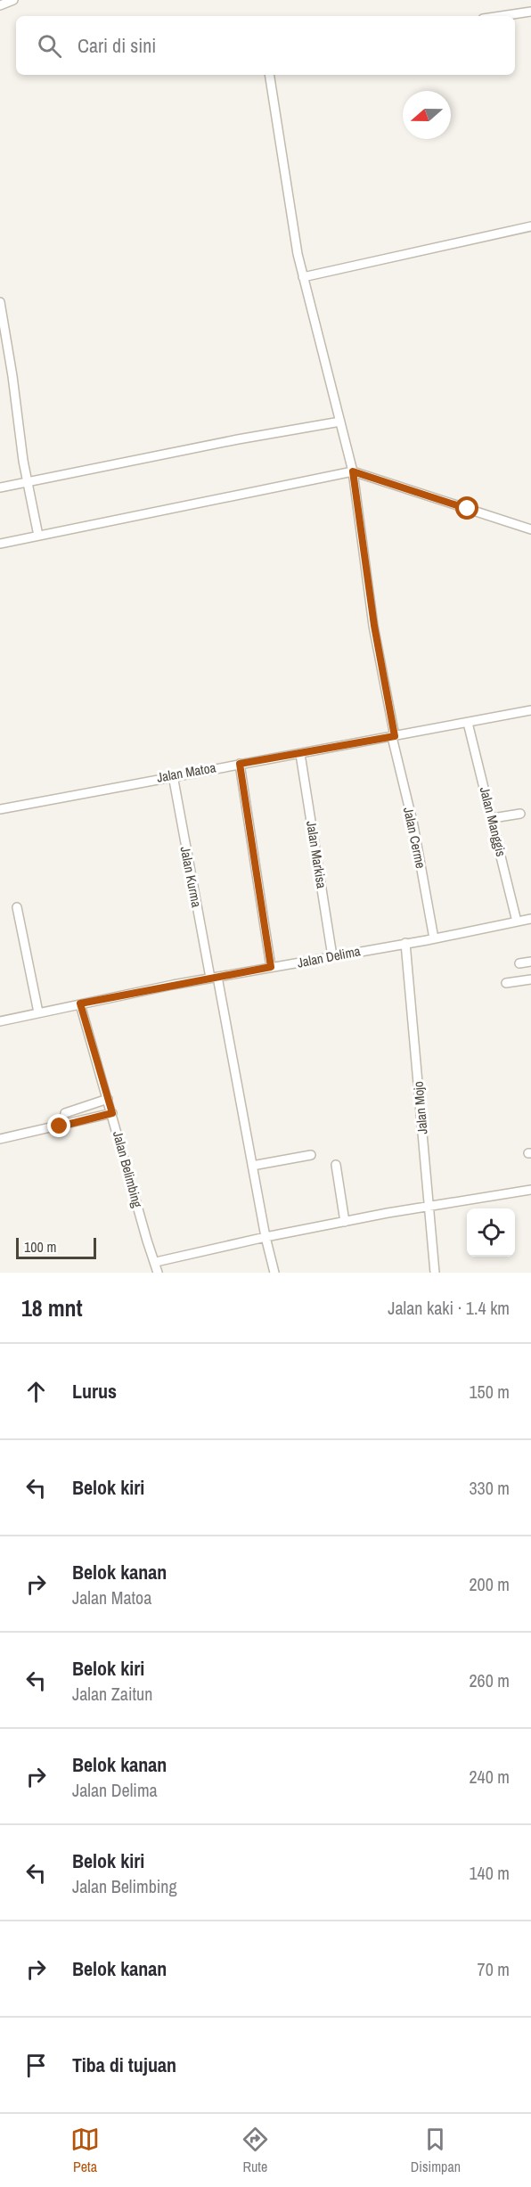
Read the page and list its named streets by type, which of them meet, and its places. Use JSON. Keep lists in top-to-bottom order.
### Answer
{
  "streets": {
    "street": [
      "Jalan Matoa",
      "Jalan Manggis",
      "Jalan Cerme",
      "Jalan Markisa",
      "Jalan Kurma",
      "Jalan Delima",
      "Jalan Mojo",
      "Jalan Belimbing"
    ]
  },
  "crossings": [
    ["Jalan Matoa", "Jalan Manggis"],
    ["Jalan Matoa", "Jalan Cerme"],
    ["Jalan Matoa", "Jalan Markisa"],
    ["Jalan Matoa", "Jalan Kurma"],
    ["Jalan Manggis", "Jalan Delima"],
    ["Jalan Cerme", "Jalan Delima"],
    ["Jalan Markisa", "Jalan Delima"],
    ["Jalan Kurma", "Jalan Delima"],
    ["Jalan Delima", "Jalan Mojo"],
    ["Jalan Delima", "Jalan Belimbing"]
  ],
  "scale_bar": "100 m",
  "north": "left",
  "page": {
    "search": "Cari di sini",
    "scale": "100 m",
    "heading": ["18 mnt", "Jalan kaki · 1.4 km"],
    "list": [
      ["Lurus", "150 m"],
      ["Belok kiri", "330 m"],
      ["Belok kanan", "Jalan Matoa", "200 m"],
      ["Belok kiri", "Jalan Zaitun", "260 m"],
      ["Belok kanan", "Jalan Delima", "240 m"],
      ["Belok kiri", "Jalan Belimbing", "140 m"],
      ["Belok kanan", "70 m"],
      "Tiba di tujuan"
    ],
    "nav": ["Peta", "Rute", "Disimpan"]
  }
}
